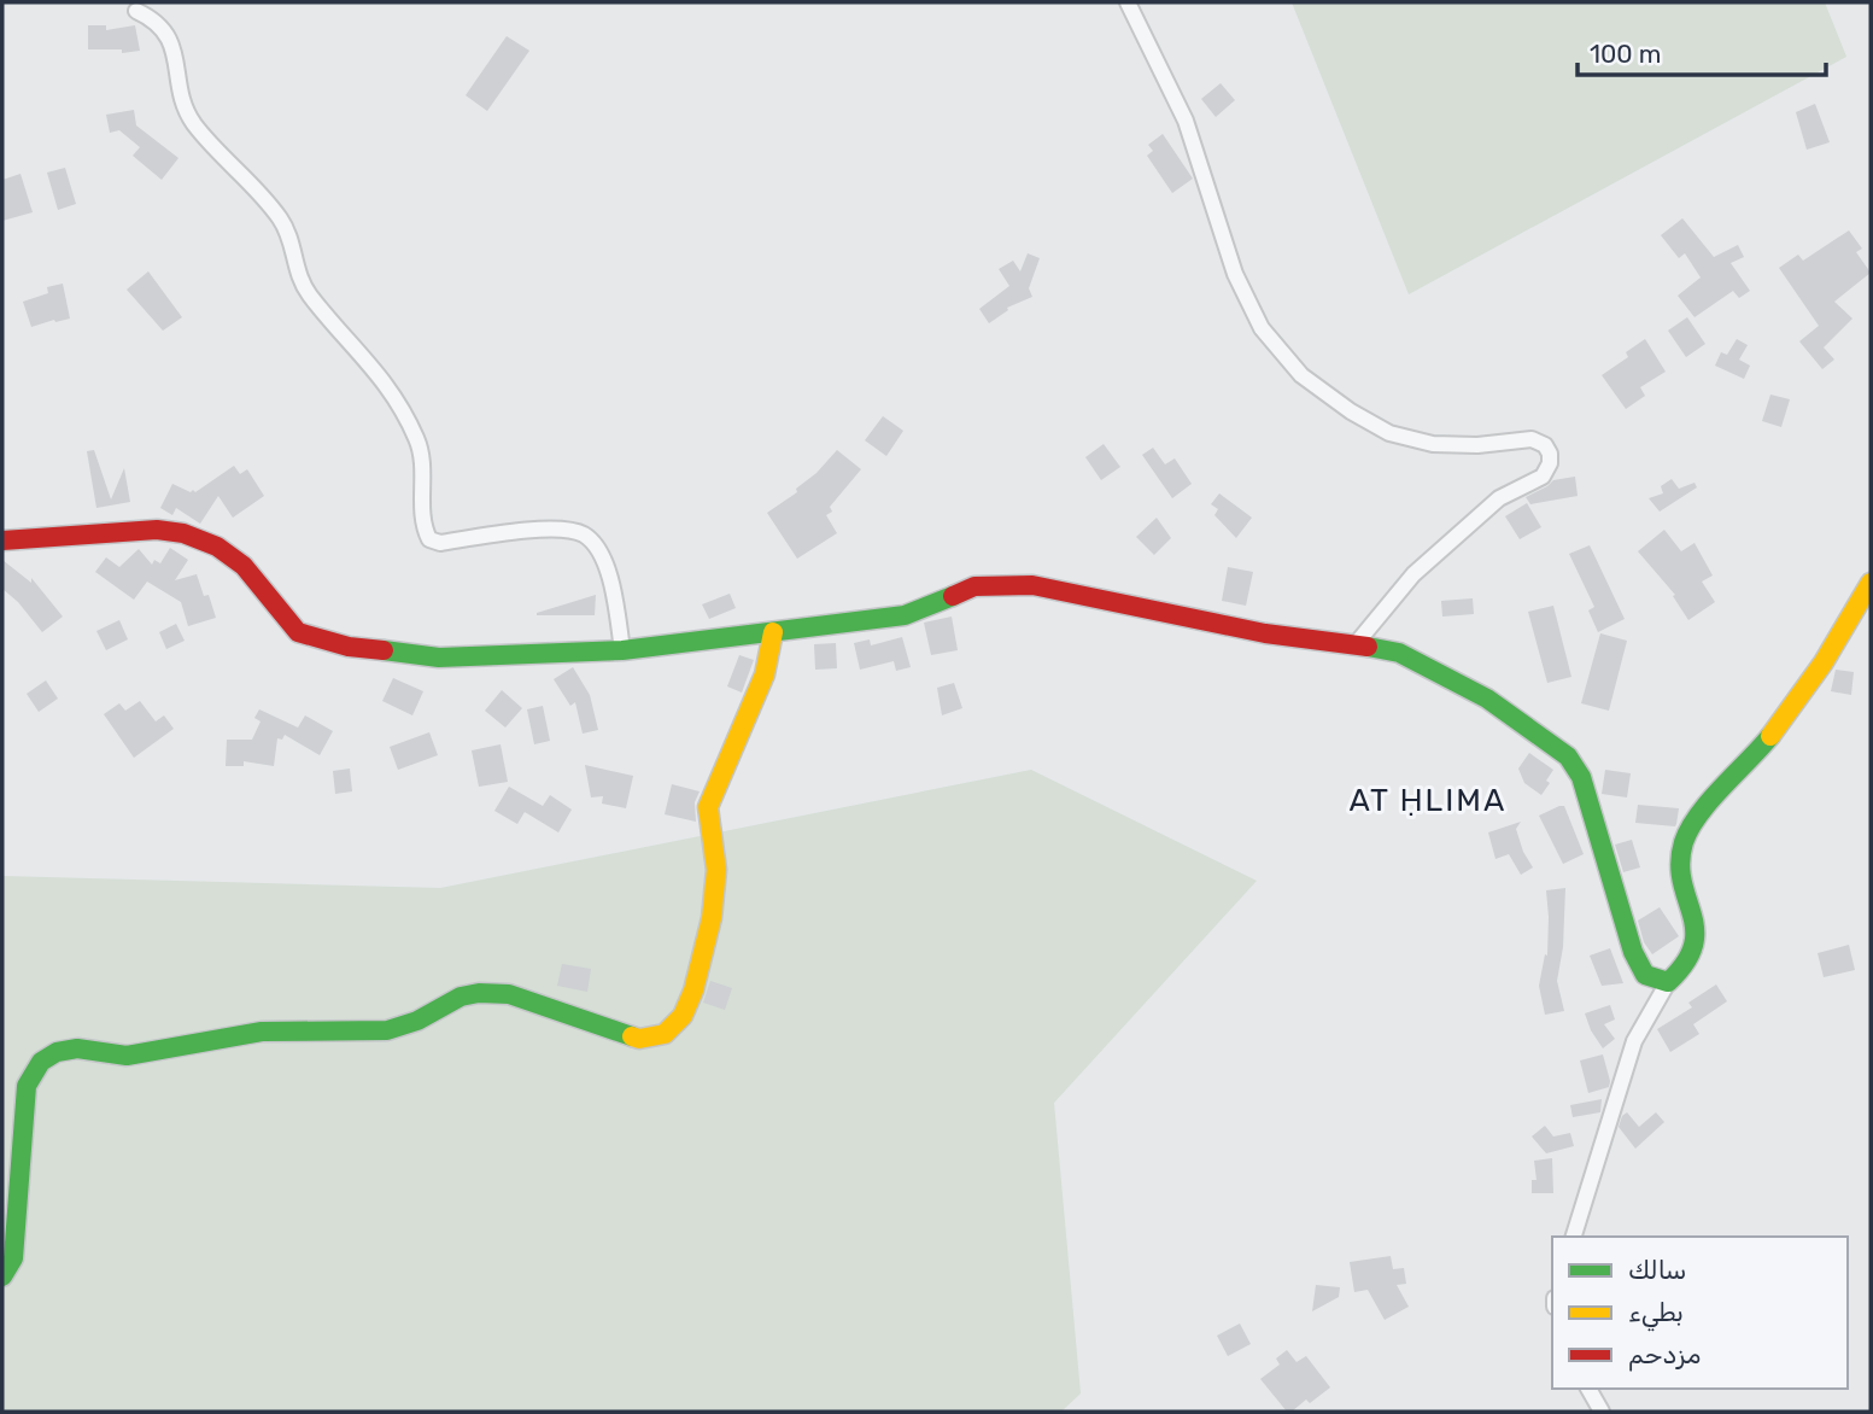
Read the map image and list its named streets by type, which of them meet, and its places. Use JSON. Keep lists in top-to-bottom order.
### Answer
{
  "districts": ["AT ḤLIMA"],
  "legend": ["سالك", "بطيء", "مزدحم"],
  "scale_bar": "100 m"
}
